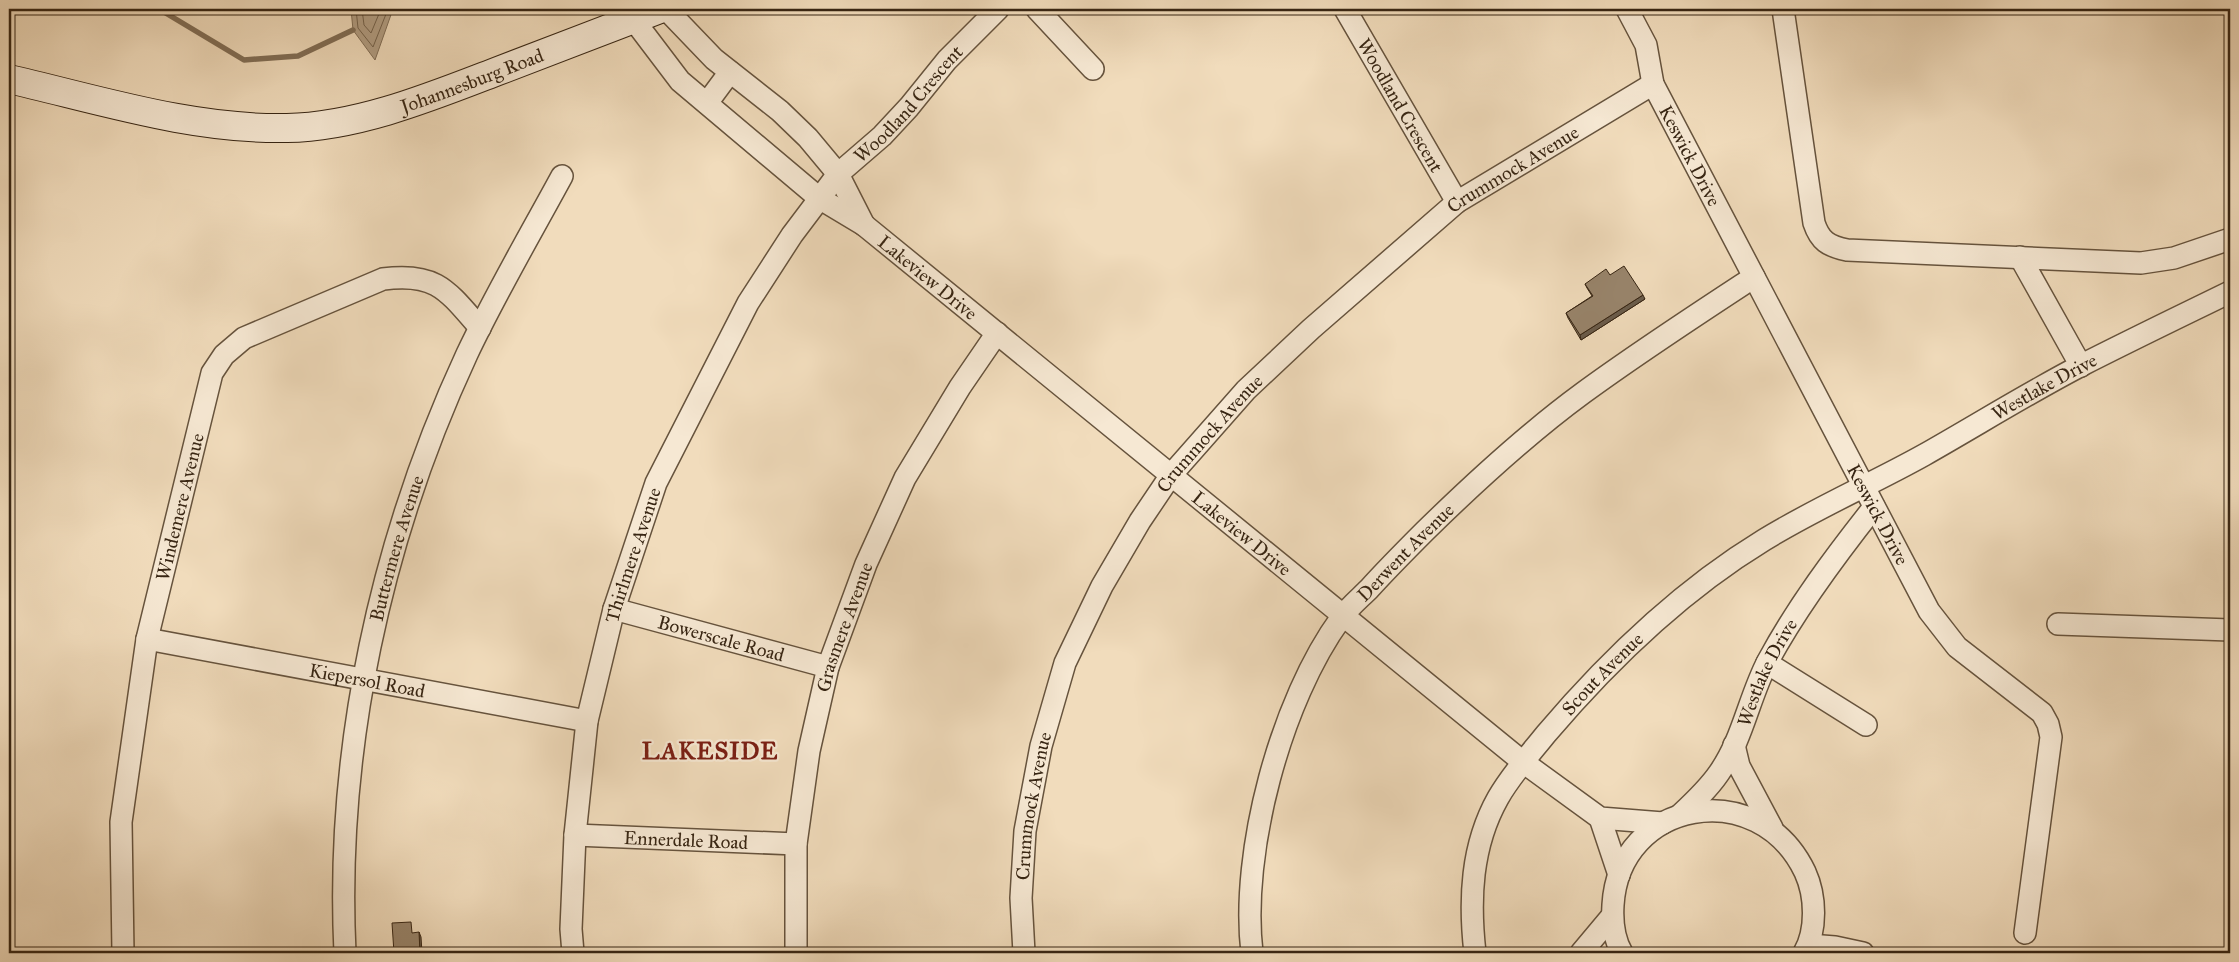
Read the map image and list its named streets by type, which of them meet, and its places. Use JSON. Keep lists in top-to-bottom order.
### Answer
{
  "streets": {
    "street": [
      "Johannesburg Road",
      "Woodland Crescent",
      "Keswick Drive",
      "Crummock Avenue",
      "Lakeview Drive",
      "Westlake Drive",
      "Windemere Avenue",
      "Buttermere Avenue",
      "Derwent Avenue",
      "Thirlmere Avenue",
      "Grasmere Avenue",
      "Bowerscale Road",
      "Scout Avenue",
      "Kiepersol Road",
      "Ennerdale Road"
    ]
  },
  "crossings": [
    ["Johannesburg Road", "Lakeview Drive"],
    ["Woodland Crescent", "Crummock Avenue"],
    ["Woodland Crescent", "Lakeview Drive"],
    ["Woodland Crescent", "Thirlmere Avenue"],
    ["Keswick Drive", "Crummock Avenue"],
    ["Keswick Drive", "Westlake Drive"],
    ["Keswick Drive", "Derwent Avenue"],
    ["Keswick Drive", "Scout Avenue"],
    ["Crummock Avenue", "Lakeview Drive"],
    ["Lakeview Drive", "Derwent Avenue"],
    ["Lakeview Drive", "Thirlmere Avenue"],
    ["Lakeview Drive", "Grasmere Avenue"],
    ["Lakeview Drive", "Scout Avenue"],
    ["Westlake Drive", "Scout Avenue"],
    ["Windemere Avenue", "Buttermere Avenue"],
    ["Windemere Avenue", "Kiepersol Road"],
    ["Buttermere Avenue", "Kiepersol Road"],
    ["Thirlmere Avenue", "Bowerscale Road"],
    ["Thirlmere Avenue", "Kiepersol Road"],
    ["Thirlmere Avenue", "Ennerdale Road"],
    ["Grasmere Avenue", "Bowerscale Road"],
    ["Grasmere Avenue", "Ennerdale Road"]
  ],
  "districts": ["LAKESIDE"]
}
